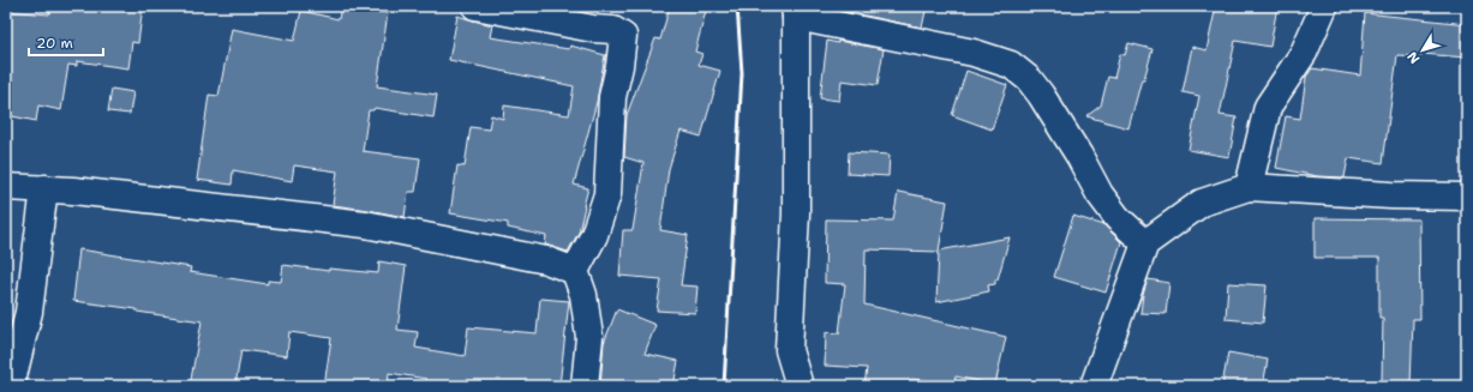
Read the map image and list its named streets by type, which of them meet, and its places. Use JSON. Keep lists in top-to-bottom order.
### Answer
{
  "scale_bar": "20 m",
  "north": "bottom left"
}
